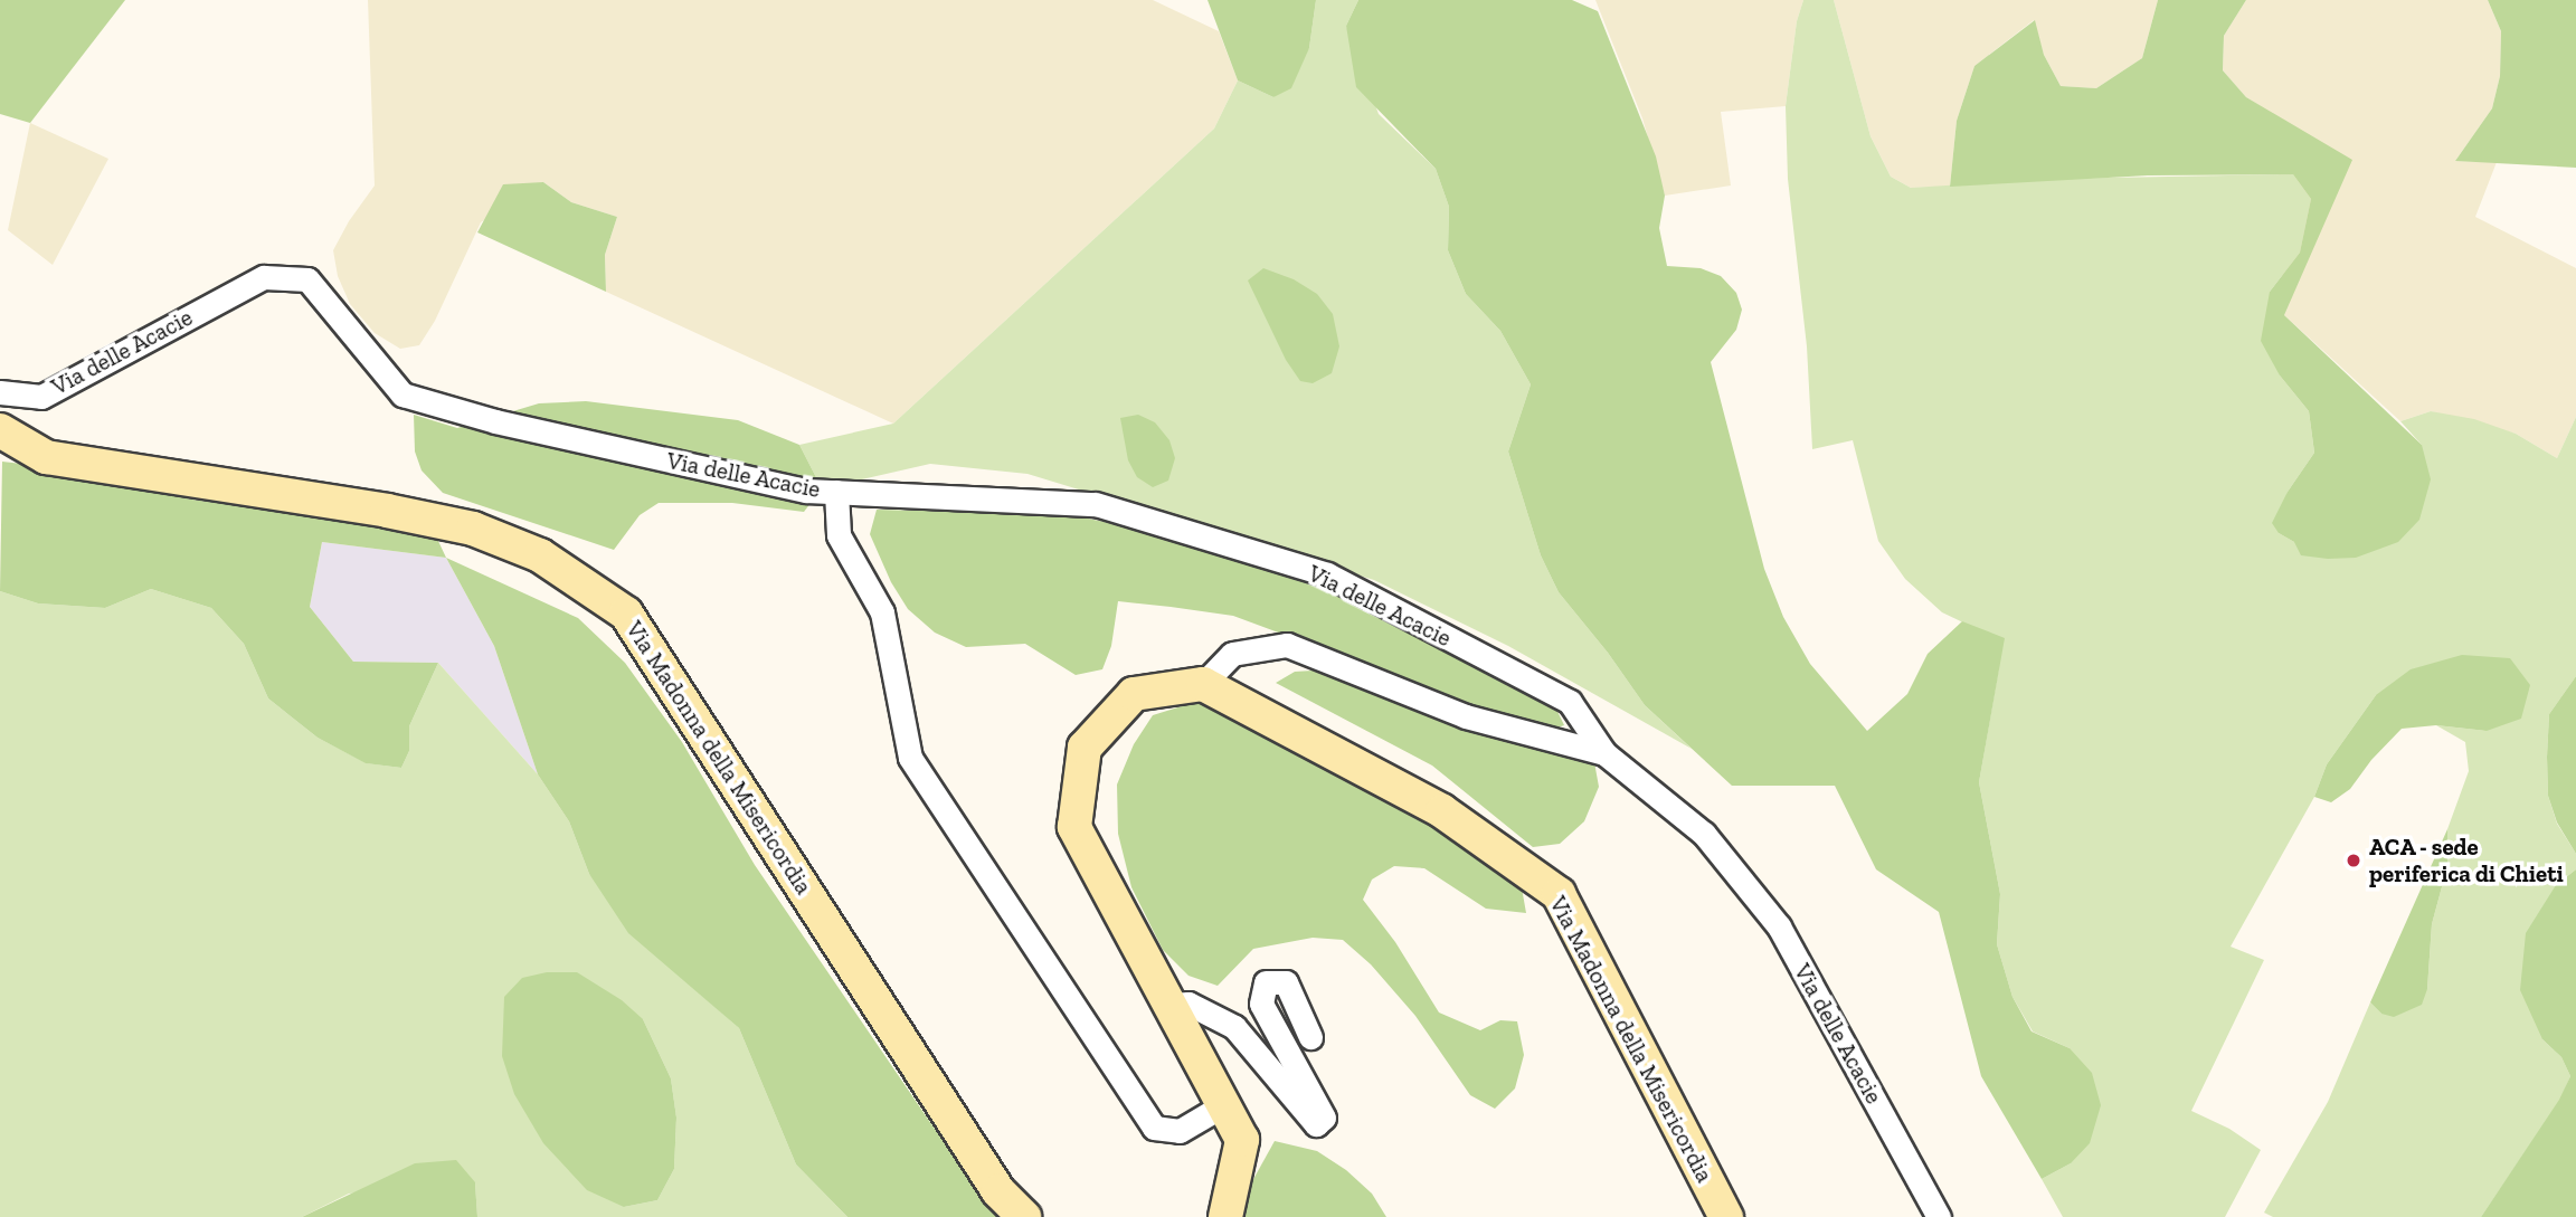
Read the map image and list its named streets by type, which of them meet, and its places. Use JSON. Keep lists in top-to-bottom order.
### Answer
{
  "streets": {
    "main road": ["Via Madonna della Misericordia"],
    "street": ["Via delle Acacie"]
  },
  "crossings": [
    ["Via delle Acacie", "Via Madonna della Misericordia"]
  ],
  "places": ["ACA - sede periferica di Chieti"]
}
